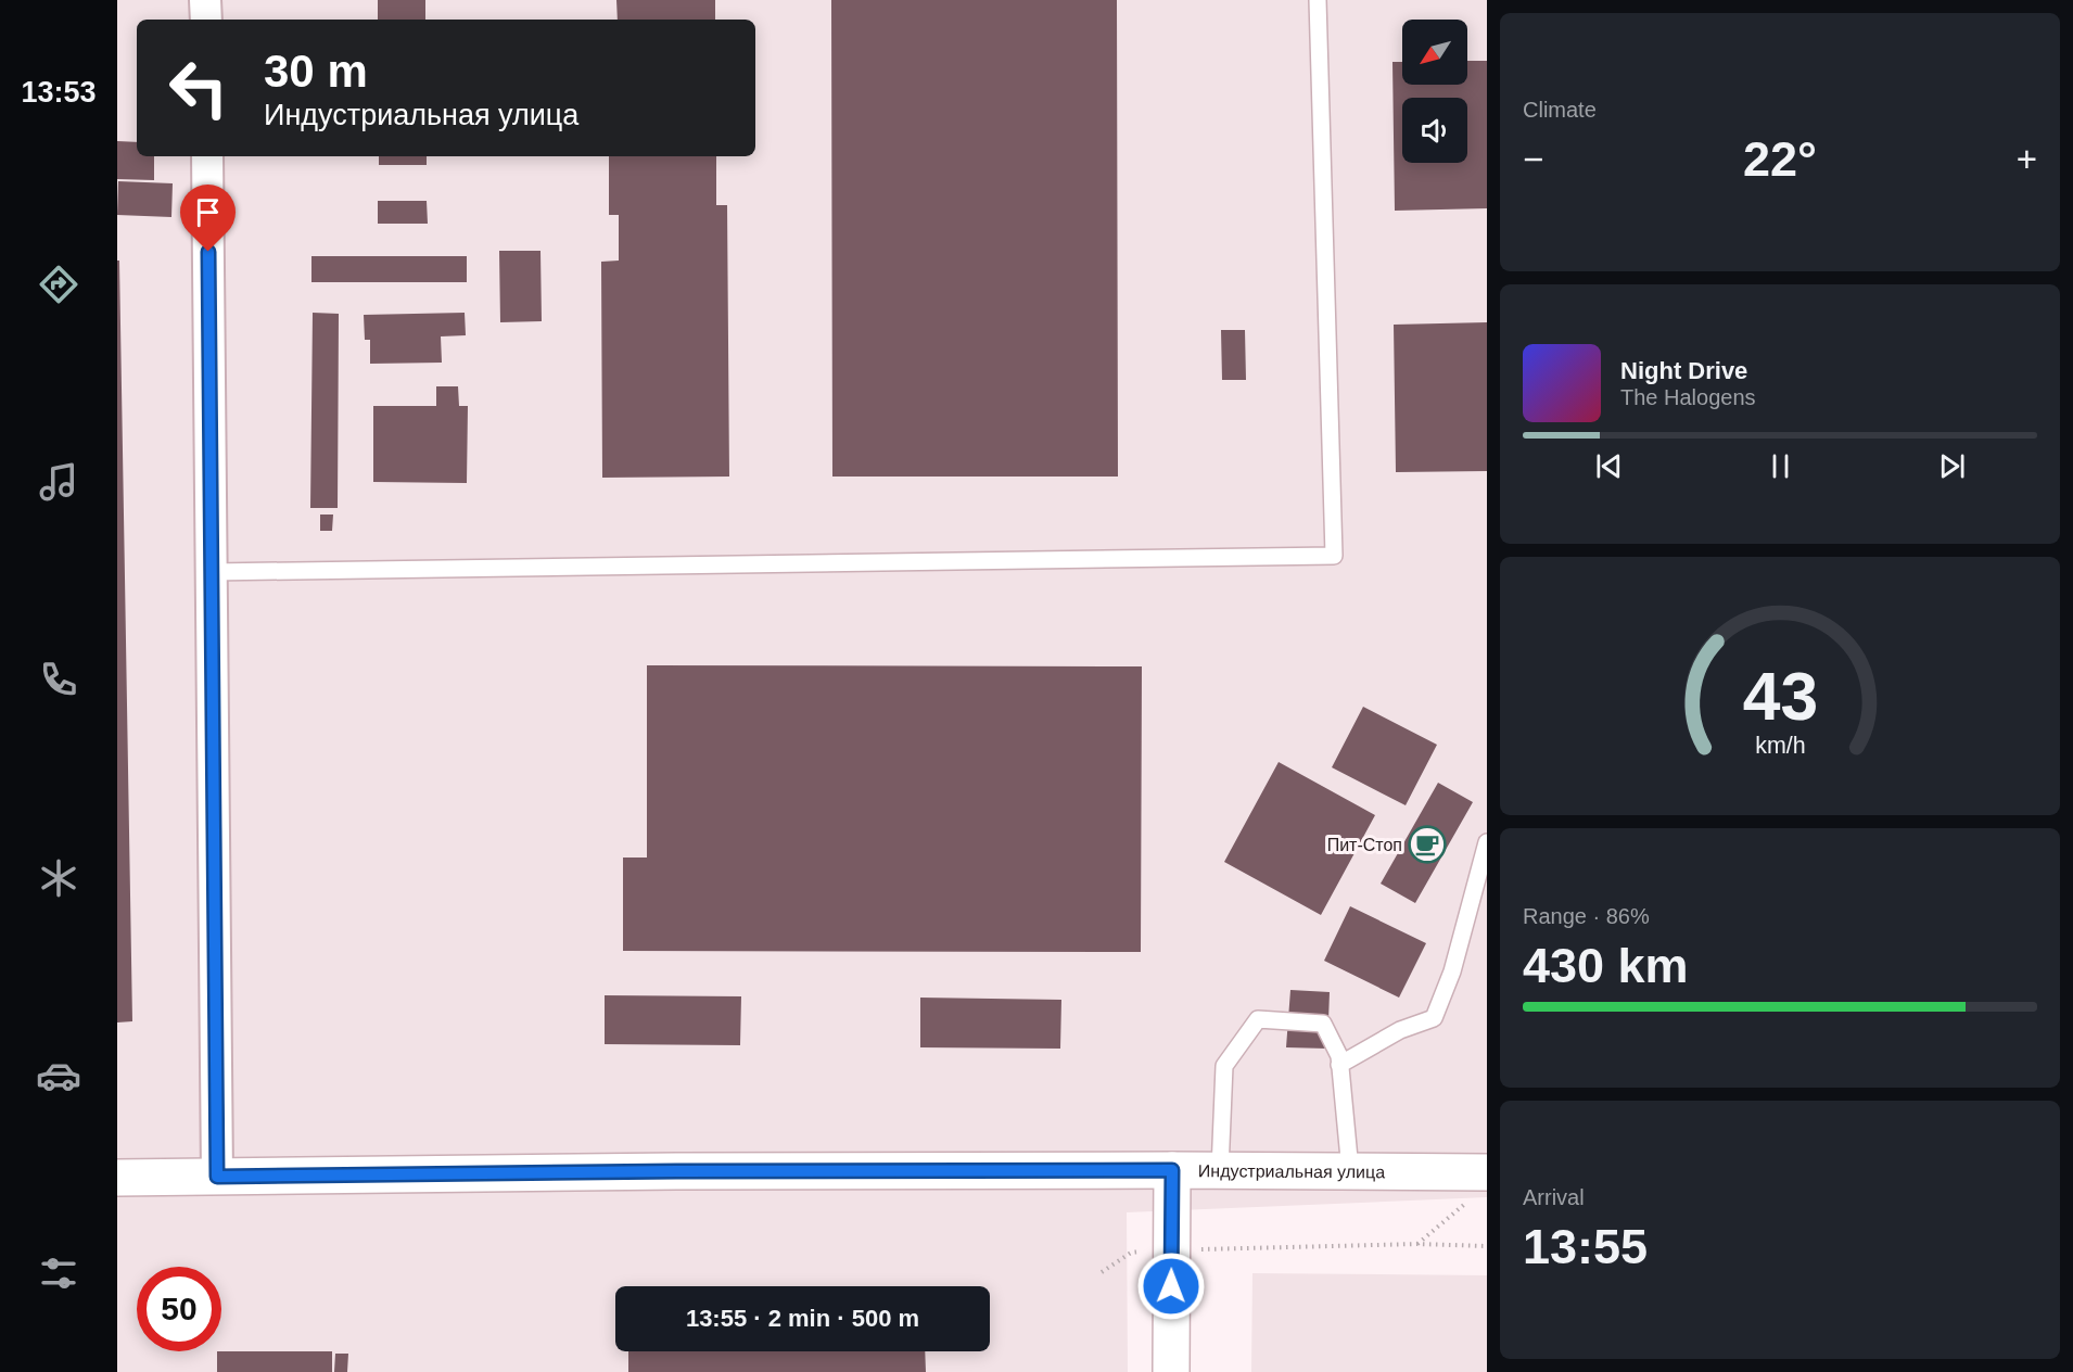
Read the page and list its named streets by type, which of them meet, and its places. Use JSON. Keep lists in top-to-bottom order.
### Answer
{
  "streets": {
    "street": ["Индустриальная улица"]
  },
  "places": {
    "cafe": ["Пит-Стоп"]
  },
  "north": "bottom left",
  "page": {
    "tabs": "13:53",
    "tile": [
      "Climate",
      ["Range · 86%", "430 km"],
      ["Arrival", "13:55"]
    ],
    "turn": ["30 m", "Индустриальная улица"],
    "heat": ["−", "22°", "+"],
    "song": ["Night Drive", "The Halogens"],
    "limit": "50",
    "trip": "13:55 · 2 min · 500 m",
    "gauge": ["43", "km/h"]
  }
}
